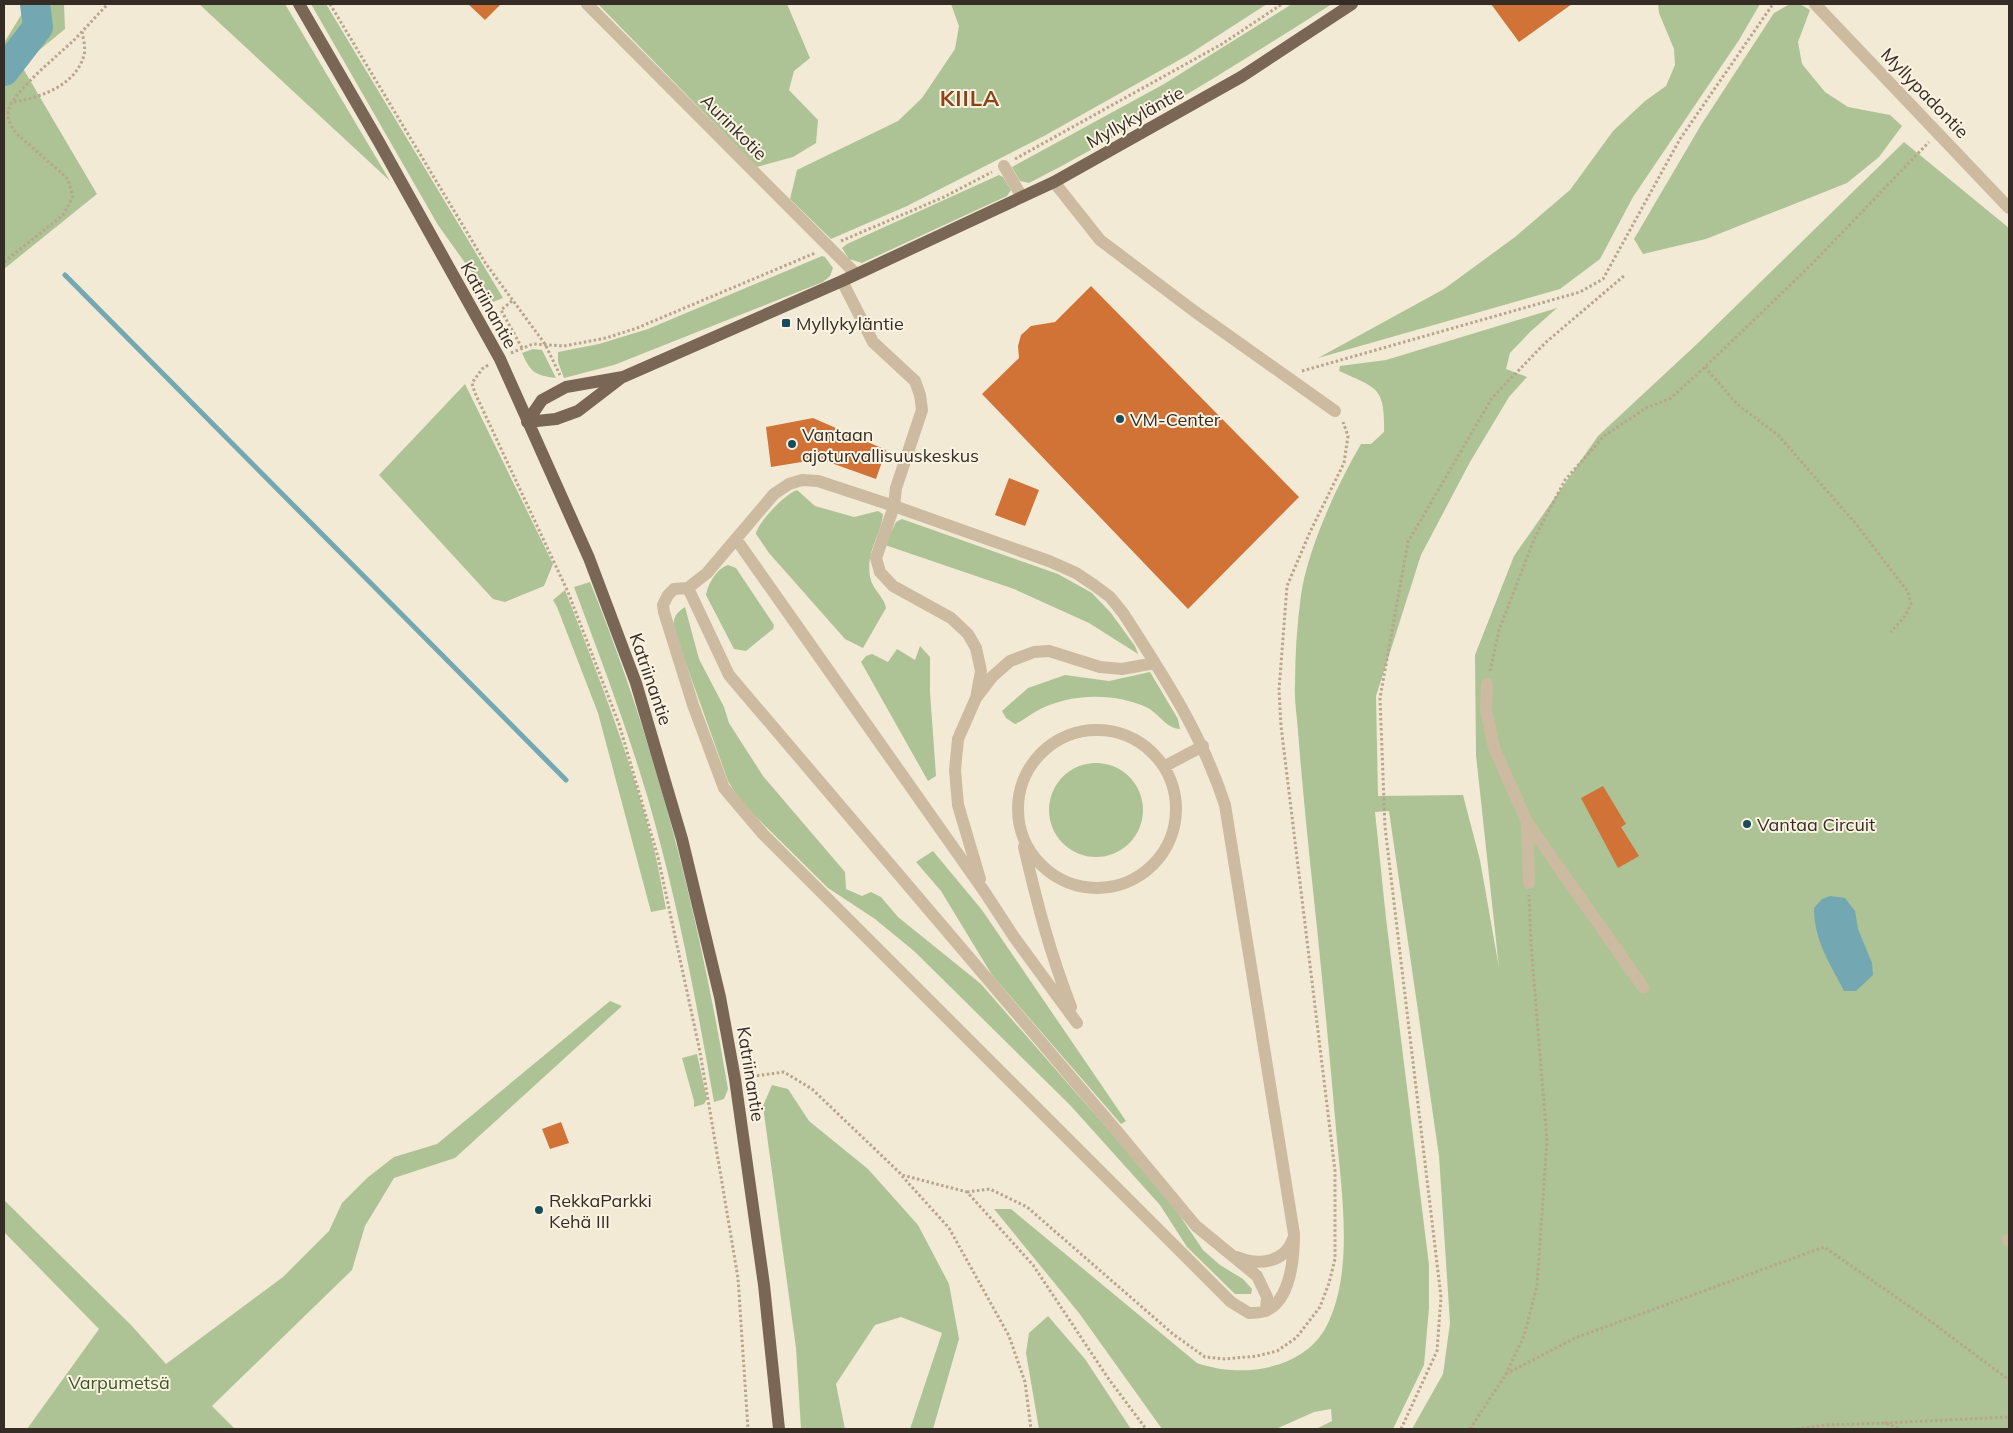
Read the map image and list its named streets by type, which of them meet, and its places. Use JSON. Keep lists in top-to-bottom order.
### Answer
{
  "streets": {
    "main road": ["Myllykyläntie", "Katriinantie"],
    "street": ["Myllypadontie", "Aurinkotie"]
  },
  "crossings": [
    ["Myllykyläntie", "Aurinkotie"],
    ["Myllykyläntie", "Katriinantie"]
  ],
  "districts": ["KIILA"],
  "parks": ["Varpumetsä"],
  "places": {
    "transit": ["Myllykyläntie"],
    "other": [
      "VM-Center",
      "Vantaan ajoturvallisuuskeskus",
      "Vantaa Circuit",
      "RekkaParkki Kehä III"
    ]
  }
}
